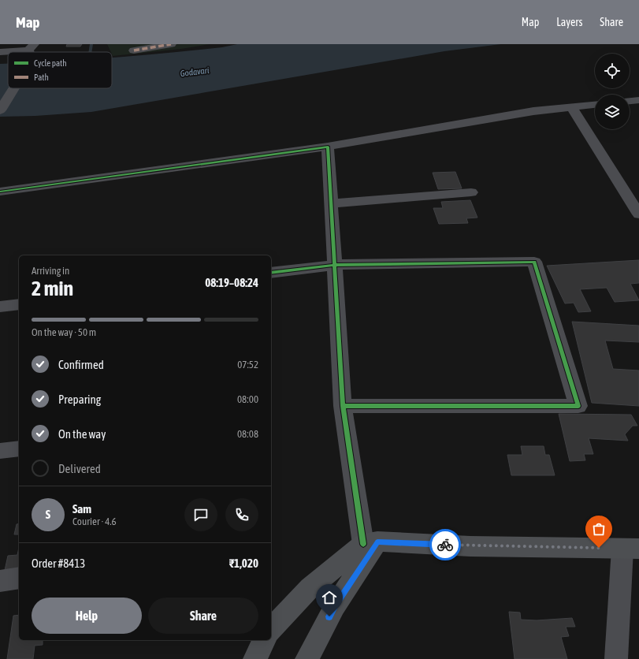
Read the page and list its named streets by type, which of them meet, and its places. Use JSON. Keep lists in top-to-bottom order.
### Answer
{
  "water": ["Godavari"],
  "legend": ["Cycle path", "Path"],
  "page": {
    "header": "Map",
    "nav": ["Map", "Layers", "Share"],
    "heading": ["2 min", "Arriving in", "08:19–08:24"],
    "panel": [
      "Sam",
      "Courier · 4.6",
      "Order #8413",
      "₹1,020"
    ],
    "bar": "On the way · 50 m",
    "list": [
      ["Confirmed", "07:52"],
      ["Preparing", "08:00"],
      ["On the way", "08:08"],
      "Delivered"
    ],
    "round": "S",
    "buttons": ["Help", "Share"]
  }
}
